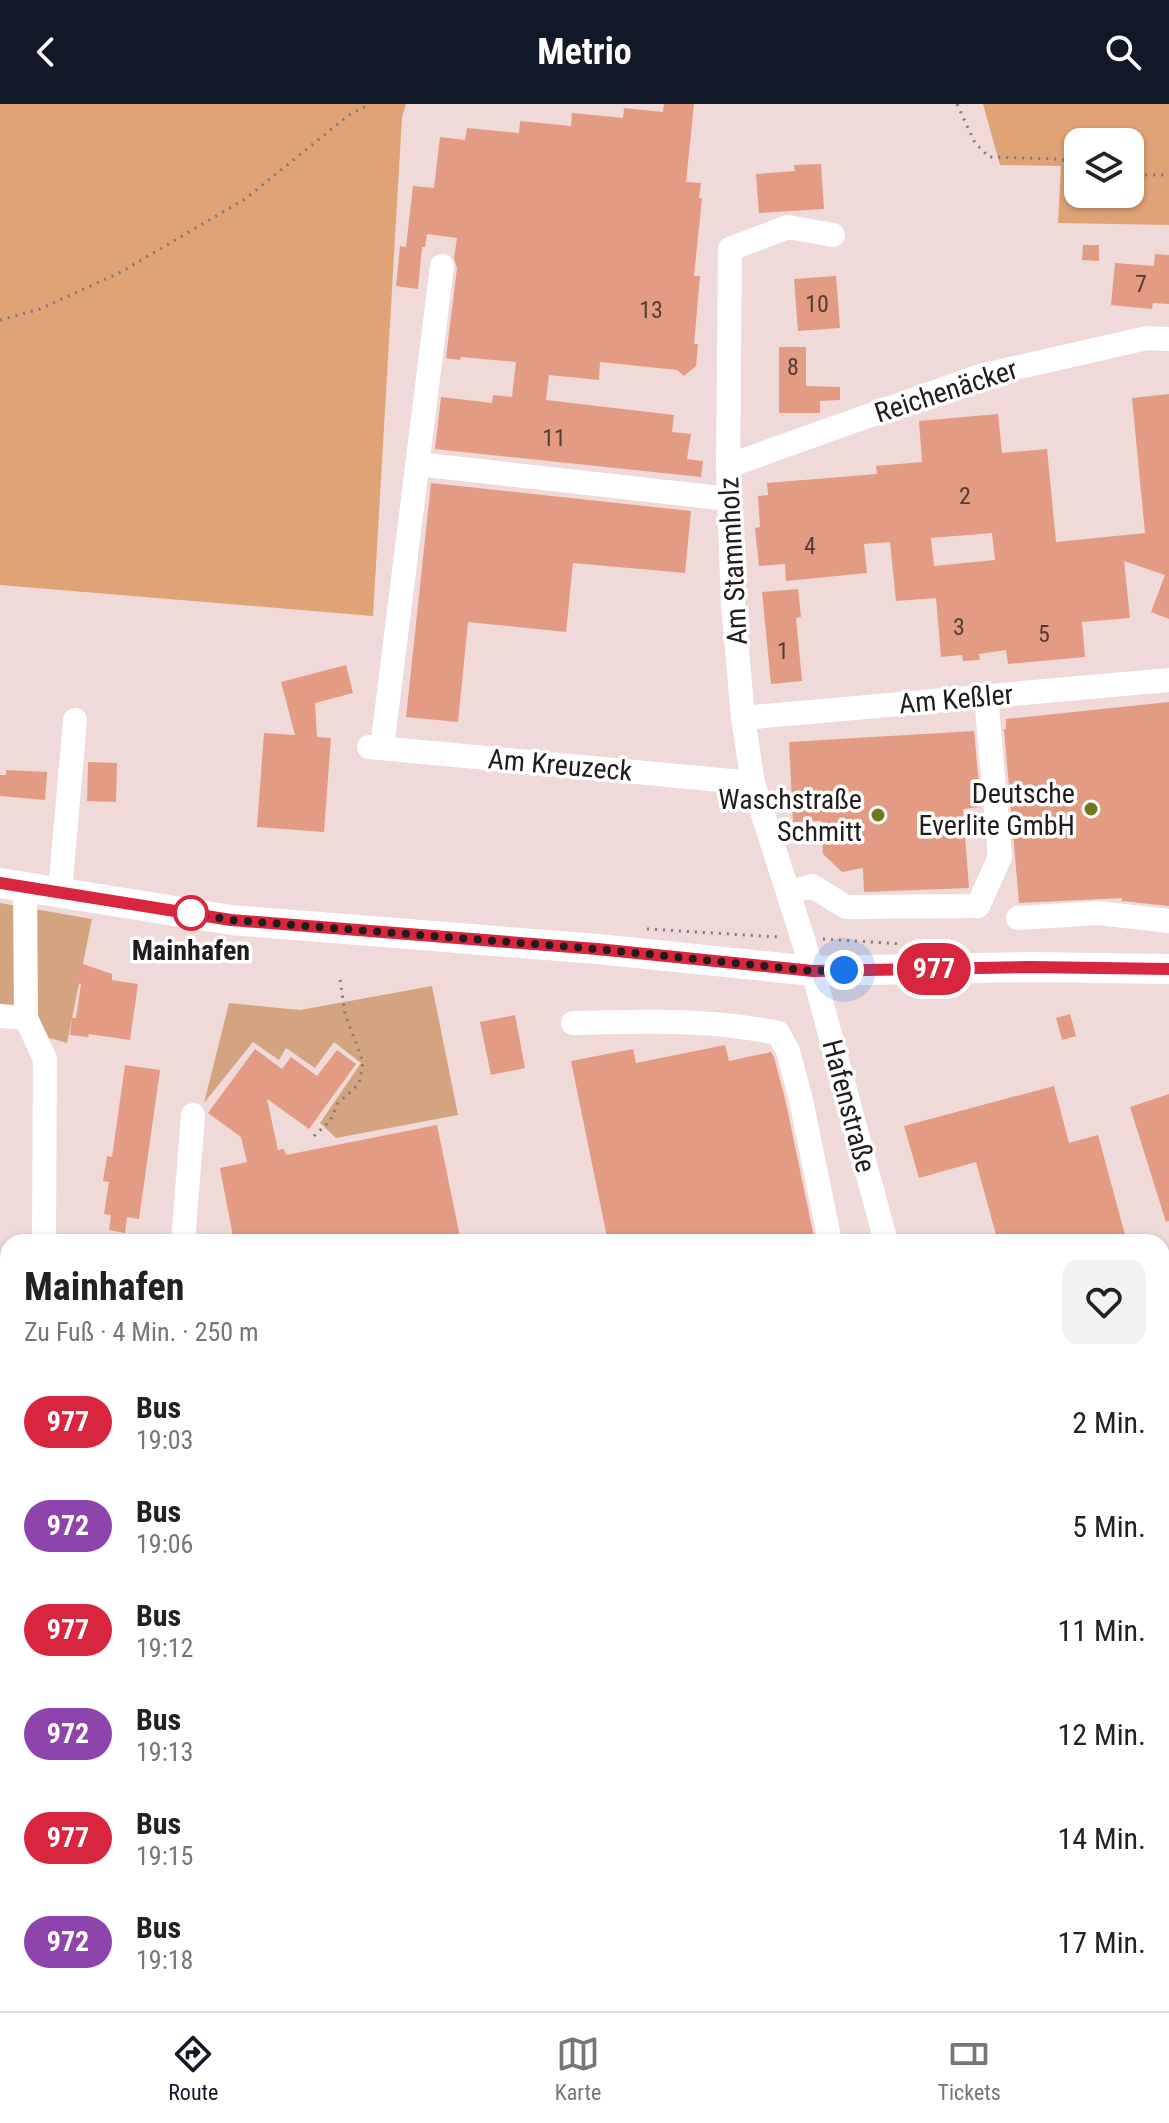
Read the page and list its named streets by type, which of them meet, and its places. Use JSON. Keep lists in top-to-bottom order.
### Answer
{
  "streets": {
    "street": [
      "Reichenäcker",
      "Am Stammholz",
      "Am Keßler",
      "Am Kreuzeck",
      "Hafenstraße"
    ]
  },
  "crossings": [
    ["Reichenäcker", "Am Stammholz"],
    ["Am Stammholz", "Am Keßler"],
    ["Am Stammholz", "Am Kreuzeck"],
    ["Am Stammholz", "Hafenstraße"]
  ],
  "places": ["Deutsche Everlite GmbH", "Waschstraße Schmitt", "Mainhafen"],
  "lines": ["bus line 977"],
  "house_numbers": [
    "7",
    "10",
    "13",
    "8",
    "11",
    "2",
    "4",
    "3",
    "5",
    "1"
  ],
  "page": {
    "header": "Metrio",
    "on_map": "977",
    "heading": ["Mainhafen", "Zu Fuß · 4 Min. · 250 m"],
    "list": [
      {
        "mark": "977",
        "name": "Bus",
        "note": "19:03",
        "value": "2 Min."
      },
      {
        "mark": "972",
        "name": "Bus",
        "note": "19:06",
        "value": "5 Min."
      },
      {
        "mark": "977",
        "name": "Bus",
        "note": "19:12",
        "value": "11 Min."
      },
      {
        "mark": "972",
        "name": "Bus",
        "note": "19:13",
        "value": "12 Min."
      },
      {
        "mark": "977",
        "name": "Bus",
        "note": "19:15",
        "value": "14 Min."
      },
      {
        "mark": "972",
        "name": "Bus",
        "note": "19:18",
        "value": "17 Min."
      }
    ],
    "tabs": ["Route", "Karte", "Tickets"]
  }
}
